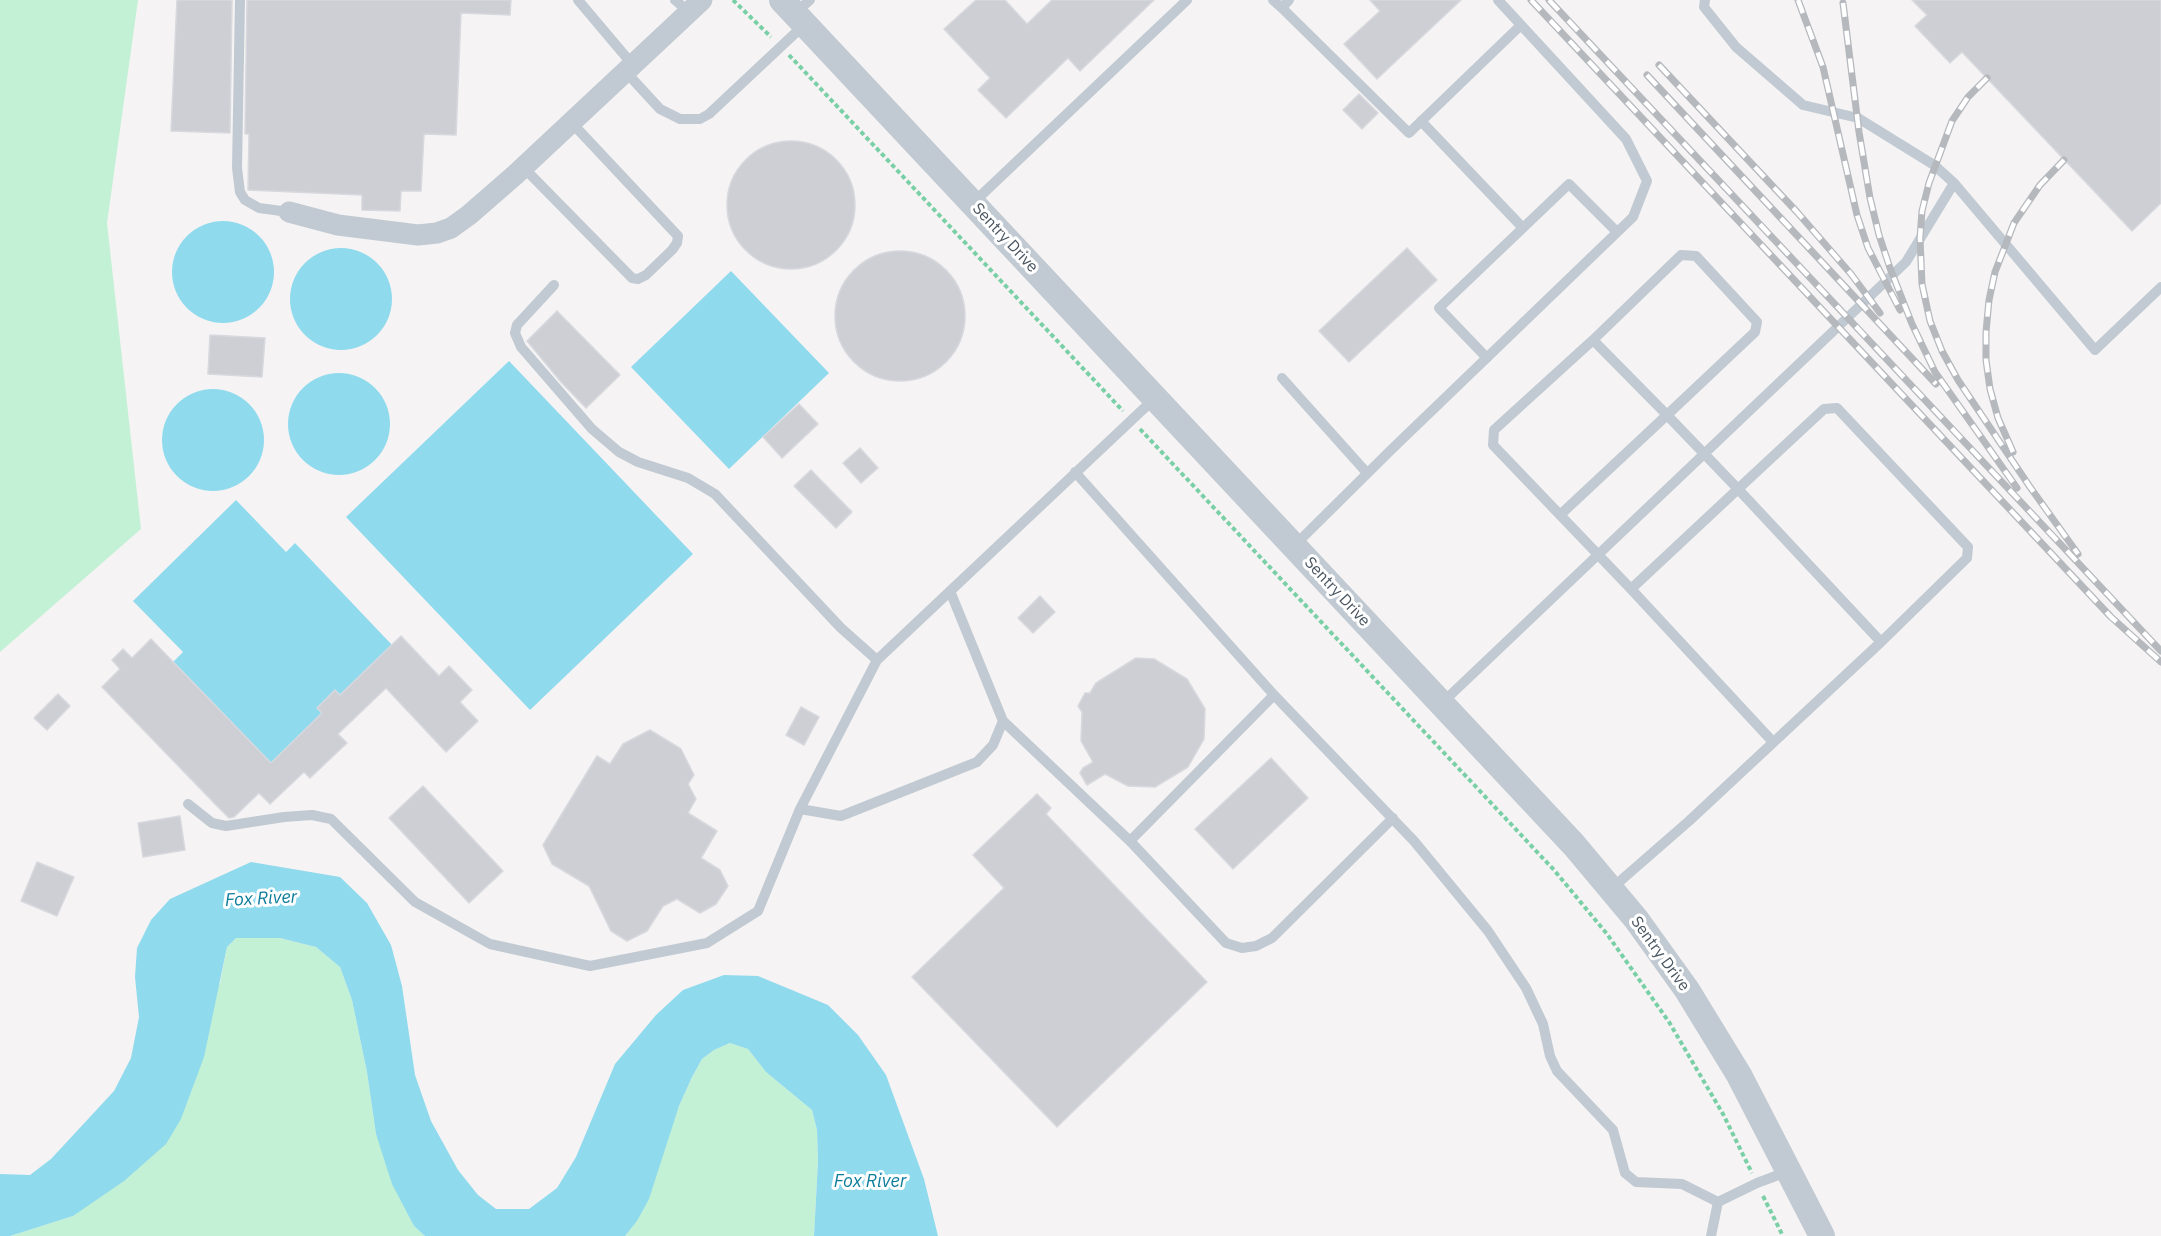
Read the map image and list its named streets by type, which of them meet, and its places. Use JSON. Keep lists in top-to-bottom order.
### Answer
{
  "streets": {
    "street": ["Sentry Drive"]
  },
  "water": ["Fox River"]
}
